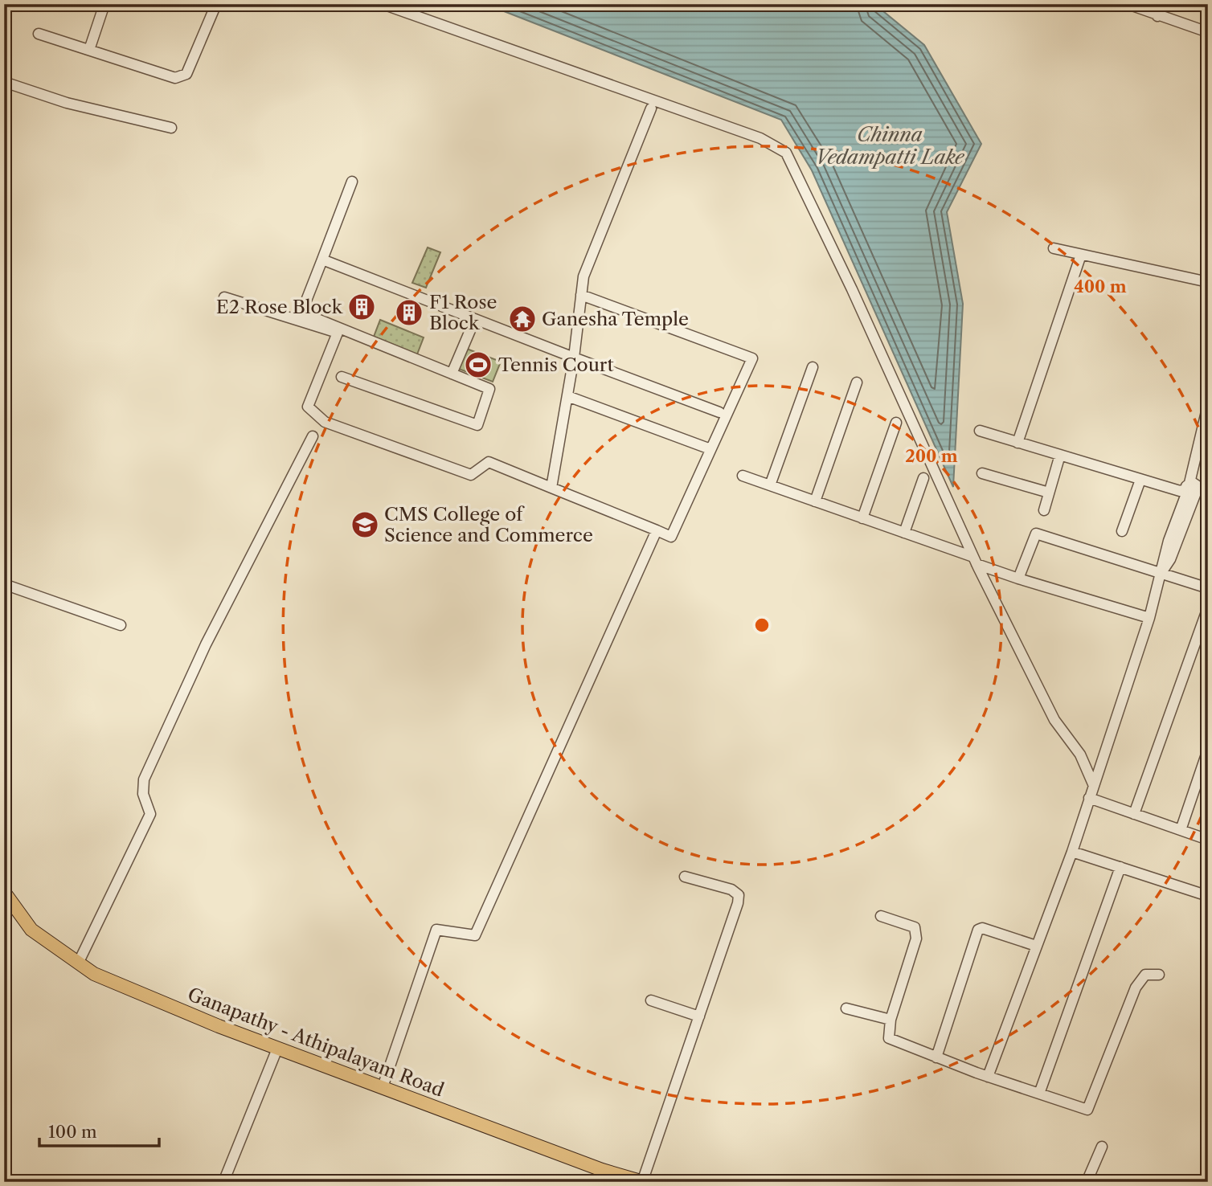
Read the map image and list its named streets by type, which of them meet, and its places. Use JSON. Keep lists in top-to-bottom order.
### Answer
{
  "streets": {
    "main road": ["Ganapathy - Athipalayam Road"]
  },
  "water": ["Chinna Vedampatti Lake"],
  "places": {
    "building": ["E2 Rose Block", "F1 Rose Block"],
    "temple": ["Ganesha Temple"],
    "sports": ["Tennis Court"],
    "school or university": ["CMS College of Science and Commerce"]
  },
  "scale_bar": "100 m",
  "rings": ["400 m", "200 m"]
}
